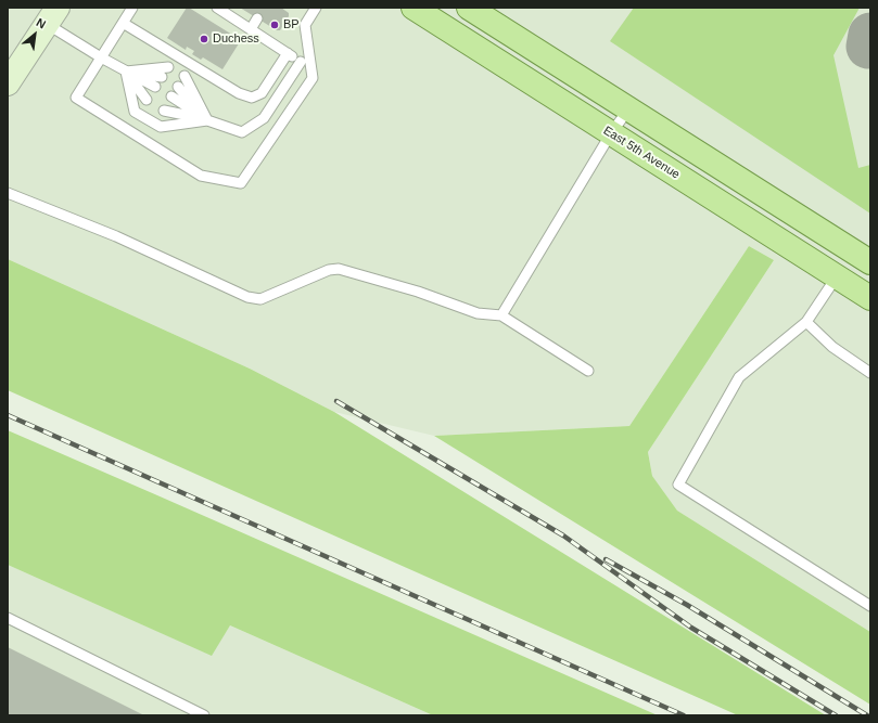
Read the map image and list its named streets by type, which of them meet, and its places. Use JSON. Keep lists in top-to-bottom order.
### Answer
{
  "streets": {
    "main road": ["East 5th Avenue"]
  },
  "places": ["BP", "Duchess"],
  "north": "top right"
}
